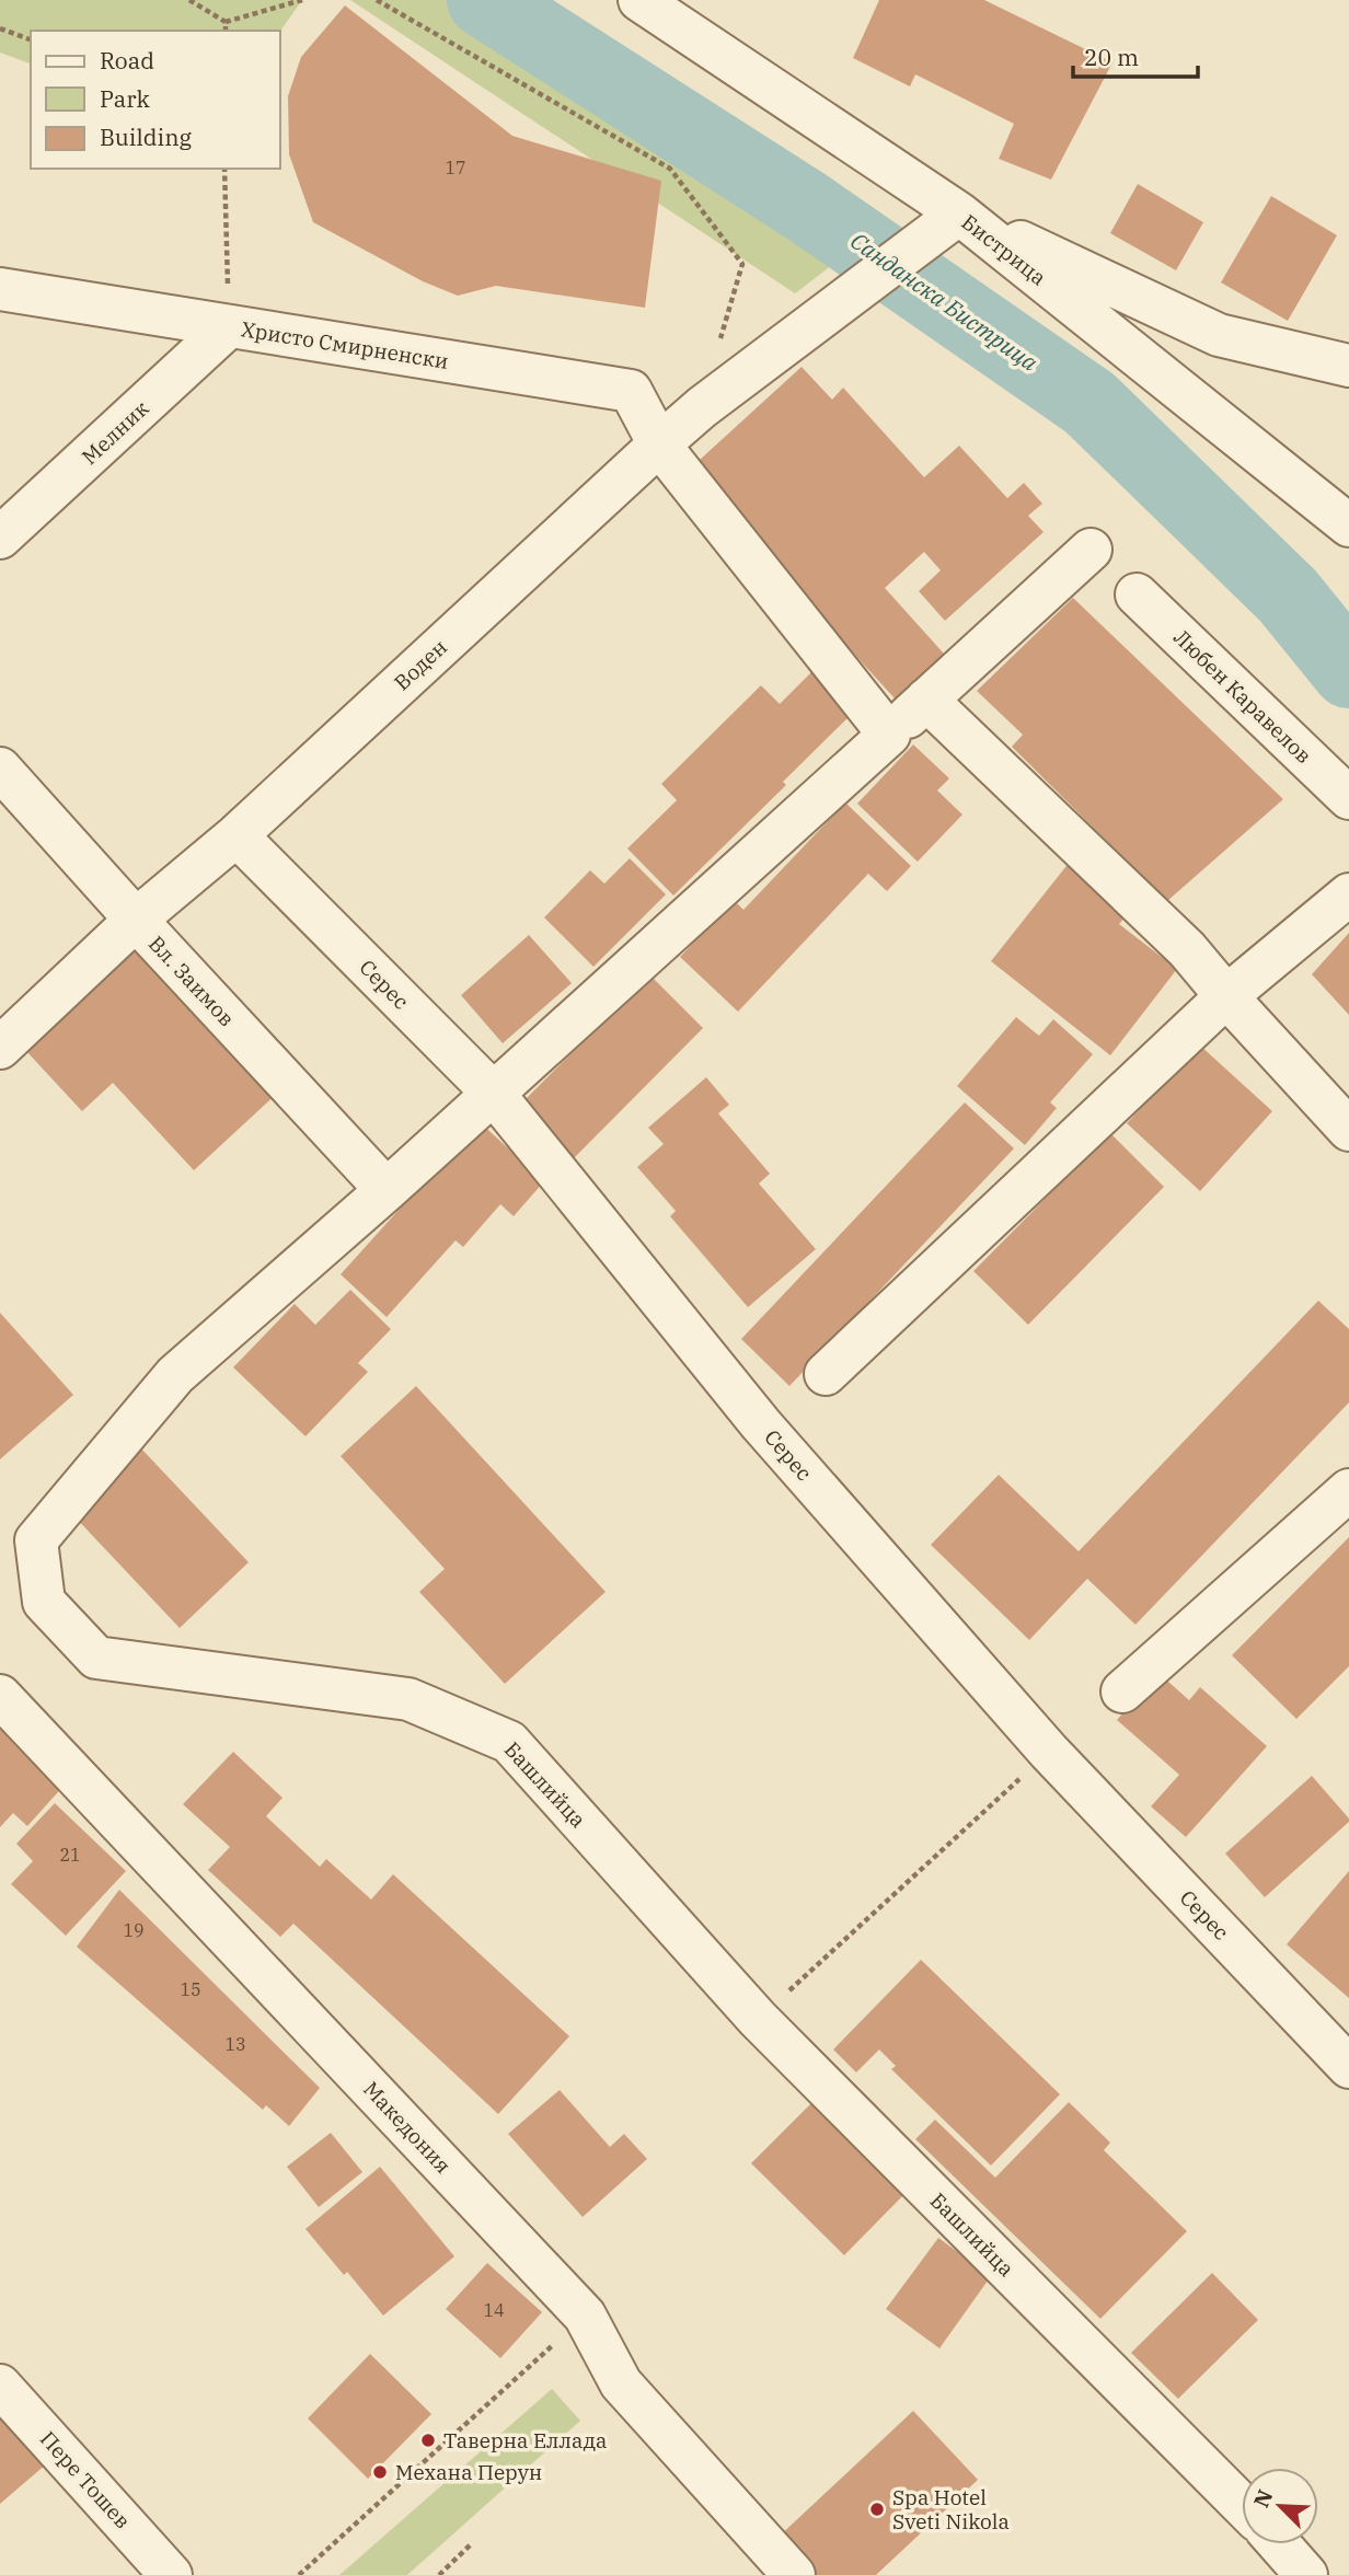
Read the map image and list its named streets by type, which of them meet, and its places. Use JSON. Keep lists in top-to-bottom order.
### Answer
{
  "streets": {
    "street": [
      "Бистрица",
      "Христо Смирненски",
      "Мелник",
      "Воден",
      "Любен Каравелов",
      "Вл. Заимов",
      "Серес",
      "Башлийца",
      "Македония",
      "Пере Тошев"
    ]
  },
  "crossings": [
    ["Бистрица", "Воден"],
    ["Христо Смирненски", "Мелник"],
    ["Христо Смирненски", "Воден"],
    ["Воден", "Вл. Заимов"],
    ["Воден", "Серес"],
    ["Вл. Заимов", "Башлийца"],
    ["Серес", "Башлийца"]
  ],
  "water": ["Санданска Бистрица"],
  "places": ["Таверна Еллада", "Механа Перун", "Spa Hotel Sveti Nikola"],
  "house_numbers": [
    "17",
    "21",
    "19",
    "15",
    "13",
    "14"
  ],
  "legend": ["Road", "Park", "Building"],
  "scale_bar": "20 m",
  "north": "top left"
}
